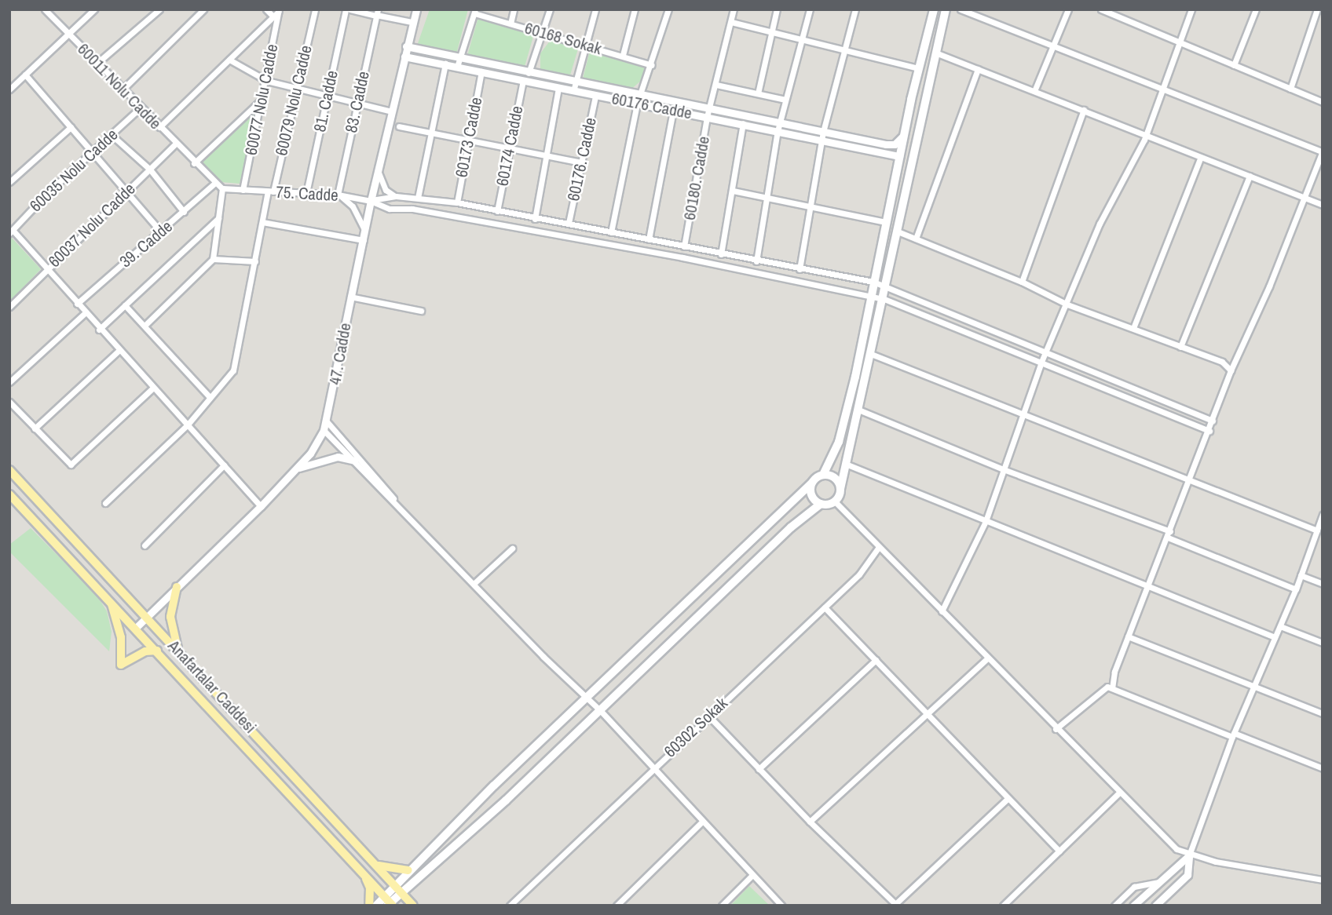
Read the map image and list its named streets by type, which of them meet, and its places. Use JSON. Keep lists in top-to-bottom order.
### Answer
{
  "streets": {
    "main road": ["Anafartalar Caddesi"],
    "street": [
      "60168 Sokak",
      "60011 Nolu Cadde",
      "60077 Nolu Cadde",
      "60079 Nolu Cadde",
      "81. Cadde",
      "83. Cadde",
      "60176 Cadde",
      "60173 Cadde",
      "60174 Cadde",
      "60176. Cadde",
      "60035 Nolu Cadde",
      "60180. Cadde",
      "75. Cadde",
      "60037 Nolu Cadde",
      "39. Cadde",
      "47. Cadde",
      "60302 Sokak"
    ]
  },
  "crossings": [
    ["60011 Nolu Cadde", "60035 Nolu Cadde"],
    ["60011 Nolu Cadde", "75. Cadde"],
    ["60011 Nolu Cadde", "60037 Nolu Cadde"],
    ["60011 Nolu Cadde", "39. Cadde"],
    ["60077 Nolu Cadde", "75. Cadde"],
    ["60079 Nolu Cadde", "75. Cadde"],
    ["81. Cadde", "75. Cadde"],
    ["83. Cadde", "75. Cadde"],
    ["60176 Cadde", "60173 Cadde"],
    ["60176 Cadde", "60174 Cadde"],
    ["60176 Cadde", "60176. Cadde"],
    ["60176 Cadde", "60180. Cadde"],
    ["60176 Cadde", "47. Cadde"],
    ["75. Cadde", "47. Cadde"],
    ["47. Cadde", "Anafartalar Caddesi"]
  ]
}
